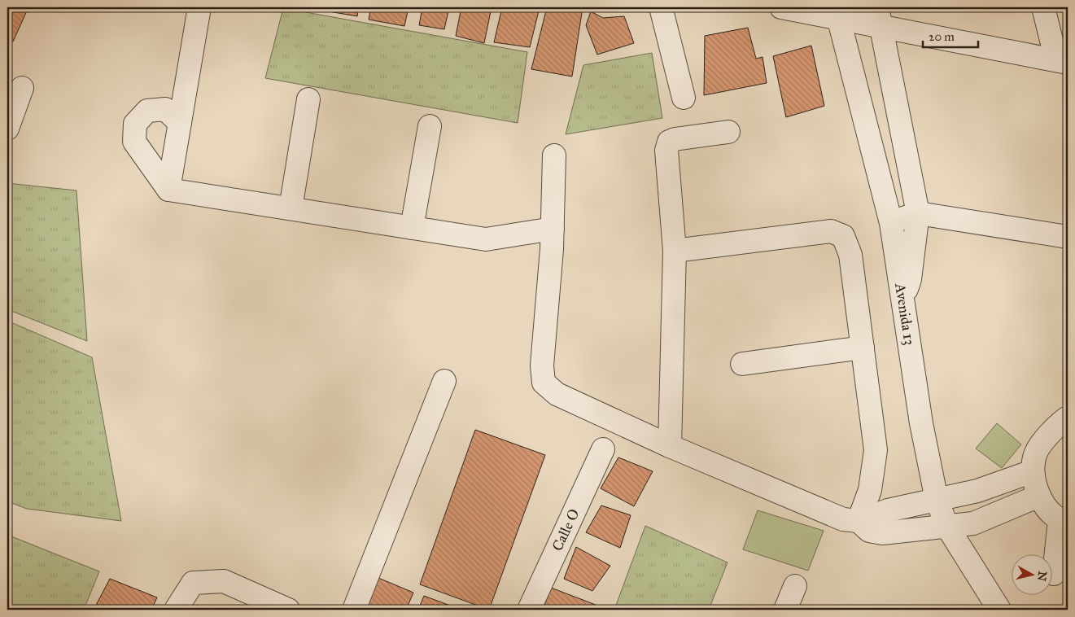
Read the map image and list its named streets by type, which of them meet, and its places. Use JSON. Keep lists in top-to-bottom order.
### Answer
{
  "streets": {
    "street": ["Avenida 13", "Calle O"]
  },
  "scale_bar": "20 m",
  "north": "right"
}
